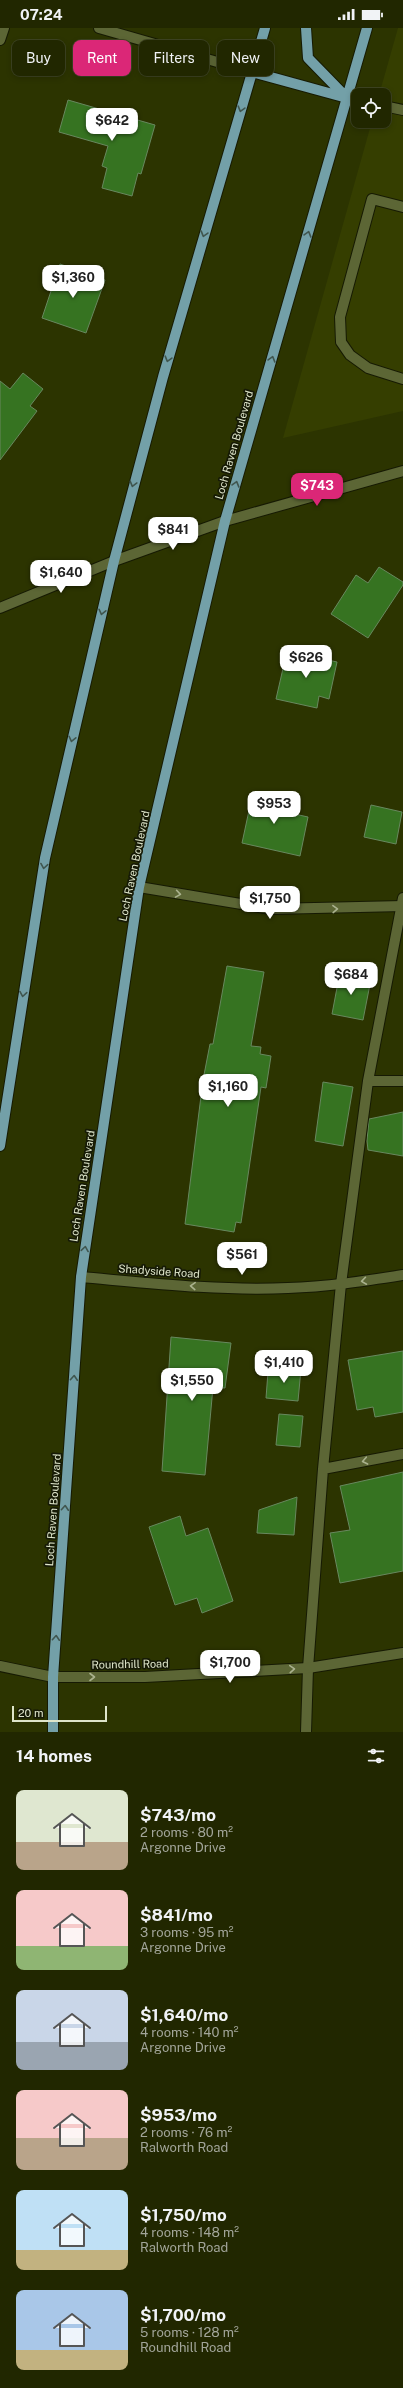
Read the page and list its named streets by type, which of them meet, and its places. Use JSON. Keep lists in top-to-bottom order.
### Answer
{
  "streets": {
    "main road": ["Loch Raven Boulevard"],
    "street": ["Shadyside Road", "Roundhill Road"]
  },
  "crossings": [
    ["Loch Raven Boulevard", "Shadyside Road"],
    ["Loch Raven Boulevard", "Roundhill Road"]
  ],
  "one_way": ["Loch Raven Boulevard", "Shadyside Road", "Roundhill Road"],
  "scale_bar": "20 m",
  "page": {
    "status": "07:24",
    "chip": [
      "Buy",
      "Rent",
      "Filters",
      "New"
    ],
    "price": [
      "$642",
      "$1,360",
      "$743",
      "$841",
      "$1,640",
      "$626",
      "$953",
      "$1,750",
      "$684",
      "$1,160",
      "$561",
      "$1,410",
      "$1,550",
      "$1,700"
    ],
    "scale": "20 m",
    "heading": "14 homes",
    "list": [
      {
        "name": "$743/mo",
        "note": "2 rooms · 80 m² · Argonne Drive"
      },
      {
        "name": "$841/mo",
        "note": "3 rooms · 95 m² · Argonne Drive"
      },
      {
        "name": "$1,640/mo",
        "note": "4 rooms · 140 m² · Argonne Drive"
      },
      {
        "name": "$953/mo",
        "note": "2 rooms · 76 m² · Ralworth Road"
      },
      {
        "name": "$1,750/mo",
        "note": "4 rooms · 148 m² · Ralworth Road"
      },
      {
        "name": "$1,700/mo",
        "note": "5 rooms · 128 m² · Roundhill Road"
      }
    ]
  }
}
